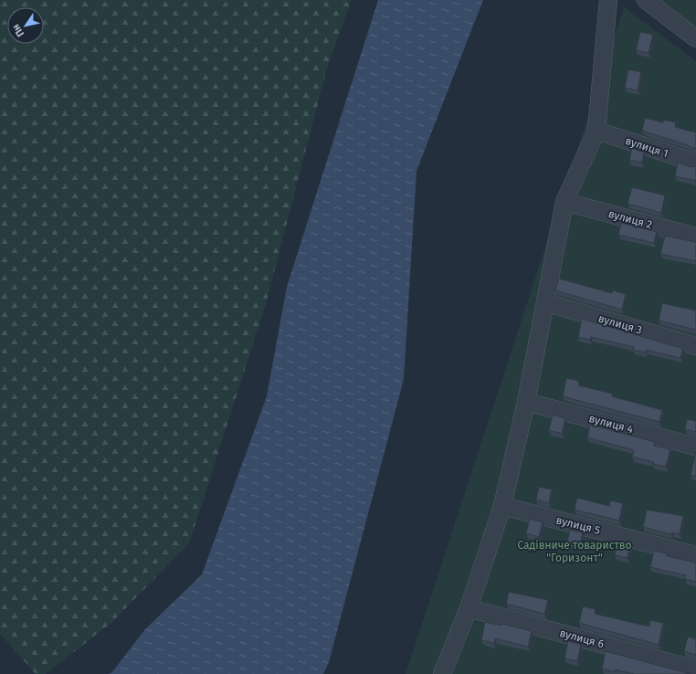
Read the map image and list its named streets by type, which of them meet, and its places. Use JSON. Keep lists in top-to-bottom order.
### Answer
{
  "streets": {
    "street": [
      "вулиця 1",
      "вулиця 2",
      "вулиця 3",
      "вулиця 4",
      "вулиця 5",
      "вулиця 6"
    ]
  },
  "parks": ["Садівниче товариство \"Горизонт\""],
  "north": "bottom left"
}
